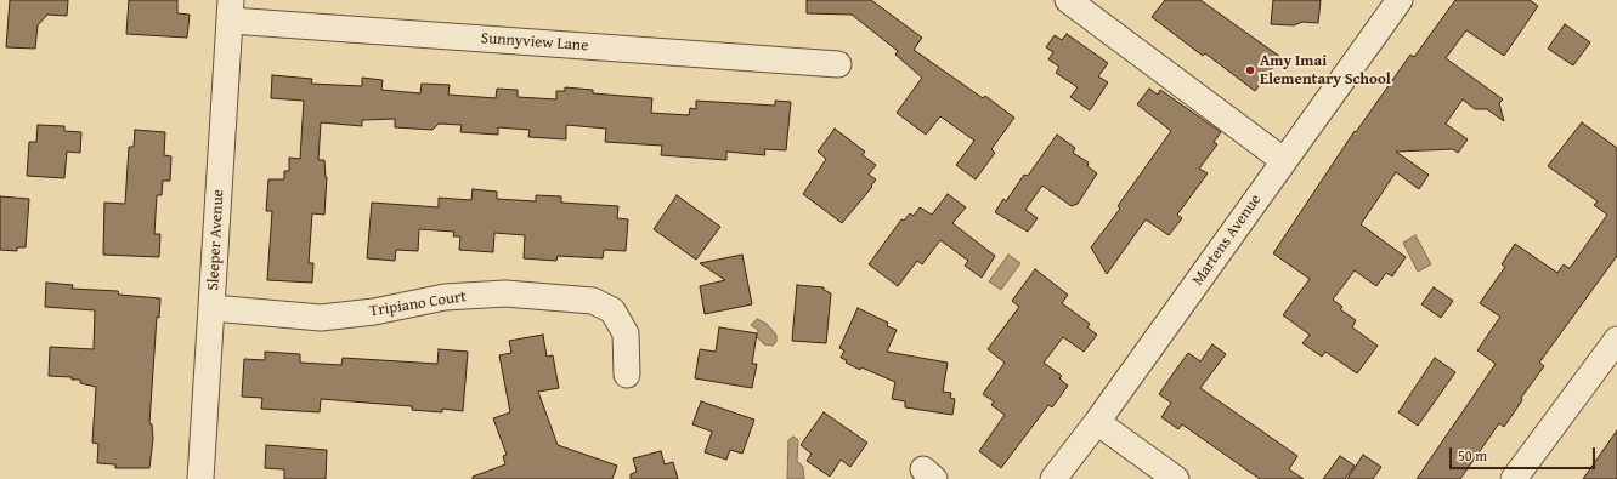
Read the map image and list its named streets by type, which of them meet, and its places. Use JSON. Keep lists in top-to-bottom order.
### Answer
{
  "streets": {
    "street": [
      "Sunnyview Lane",
      "Sleeper Avenue",
      "Martens Avenue",
      "Tripiano Court"
    ]
  },
  "crossings": [
    ["Sunnyview Lane", "Sleeper Avenue"],
    ["Sleeper Avenue", "Tripiano Court"]
  ],
  "places": ["Amy Imai Elementary School"],
  "scale_bar": "50 m"
}
